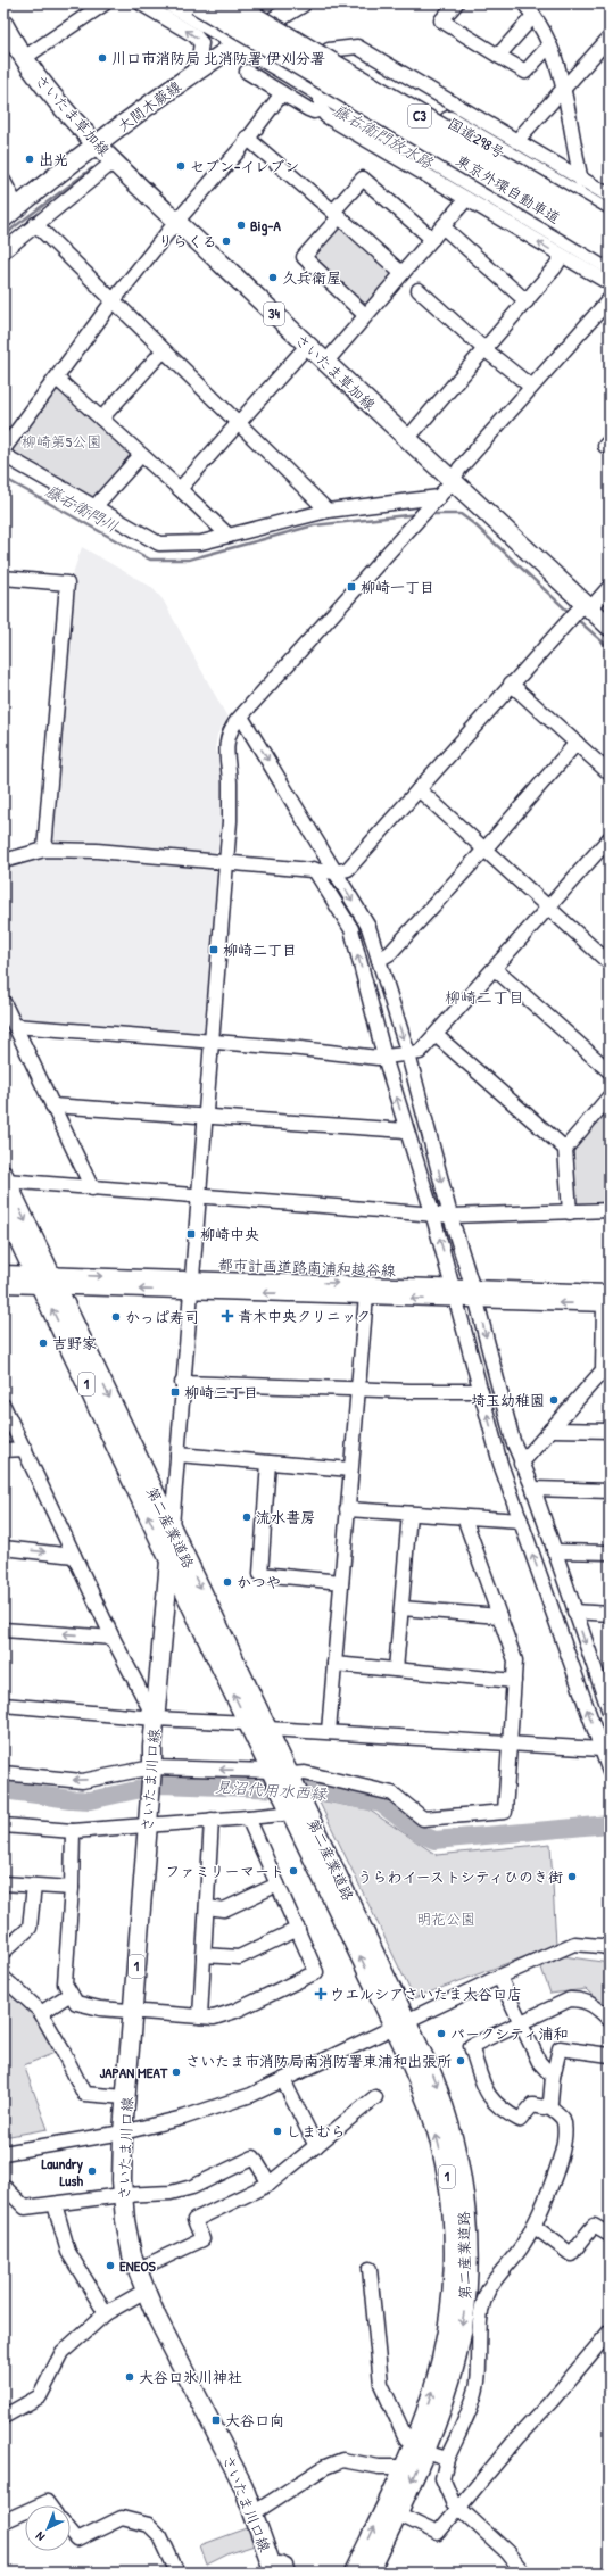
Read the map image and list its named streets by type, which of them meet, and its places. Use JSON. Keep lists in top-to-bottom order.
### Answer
{
  "streets": {
    "highway": ["C3", "国道298号", "東京外環自動車道"],
    "main road": [
      "大間木蕨線",
      "さいたま草加線",
      "34",
      "1",
      "第二産業道路",
      "さいたま川口線"
    ],
    "street": ["都市計画道路南浦和越谷線"]
  },
  "crossings": [
    ["大間木蕨線", "さいたま草加線"],
    ["大間木蕨線", "国道298号"],
    ["都市計画道路南浦和越谷線", "第二産業道路"],
    ["第二産業道路", "さいたま川口線"]
  ],
  "districts": ["柳崎二丁目"],
  "water": ["藤右衛門放水路", "藤右衛門川", "見沼代用水西縁"],
  "parks": ["柳崎第5公園", "明花公園"],
  "places": {
    "other": [
      "川口市消防局 北消防署 伊刈分署",
      "出光",
      "セブン-イレブン",
      "Big-A",
      "りらくる",
      "久兵衛屋",
      "かっぱ寿司",
      "吉野家",
      "埼玉幼稚園",
      "流水書房",
      "かつや",
      "ファミリーマート",
      "うらわイーストシティひのき街",
      "パークシティ浦和",
      "さいたま市消防局南消防署東浦和出張所",
      "JAPAN MEAT",
      "しまむら",
      "Laundry Lush",
      "ENEOS",
      "大谷口氷川神社"
    ],
    "transit": [
      "柳崎一丁目",
      "柳崎二丁目",
      "柳崎中央",
      "柳崎三丁目",
      "大谷口向"
    ],
    "health": ["青木中央クリニック", "ウエルシアさいたま大谷口店"]
  },
  "north": "bottom left"
}
